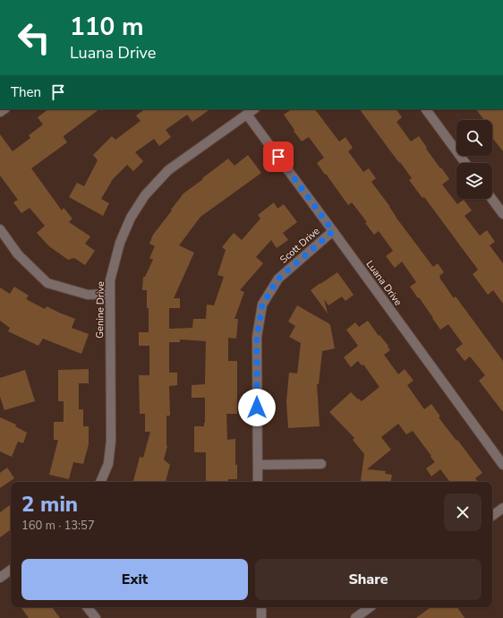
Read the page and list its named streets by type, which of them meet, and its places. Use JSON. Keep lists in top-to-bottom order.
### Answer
{
  "streets": {
    "street": ["Scott Drive", "Luana Drive", "Genine Drive"]
  },
  "crossings": [
    ["Scott Drive", "Luana Drive"],
    ["Luana Drive", "Genine Drive"]
  ],
  "page": {
    "turn": ["110 m", "Luana Drive"],
    "then": "Then",
    "heading": ["2 min", "160 m · 13:57"],
    "buttons": ["Exit", "Share"]
  }
}
